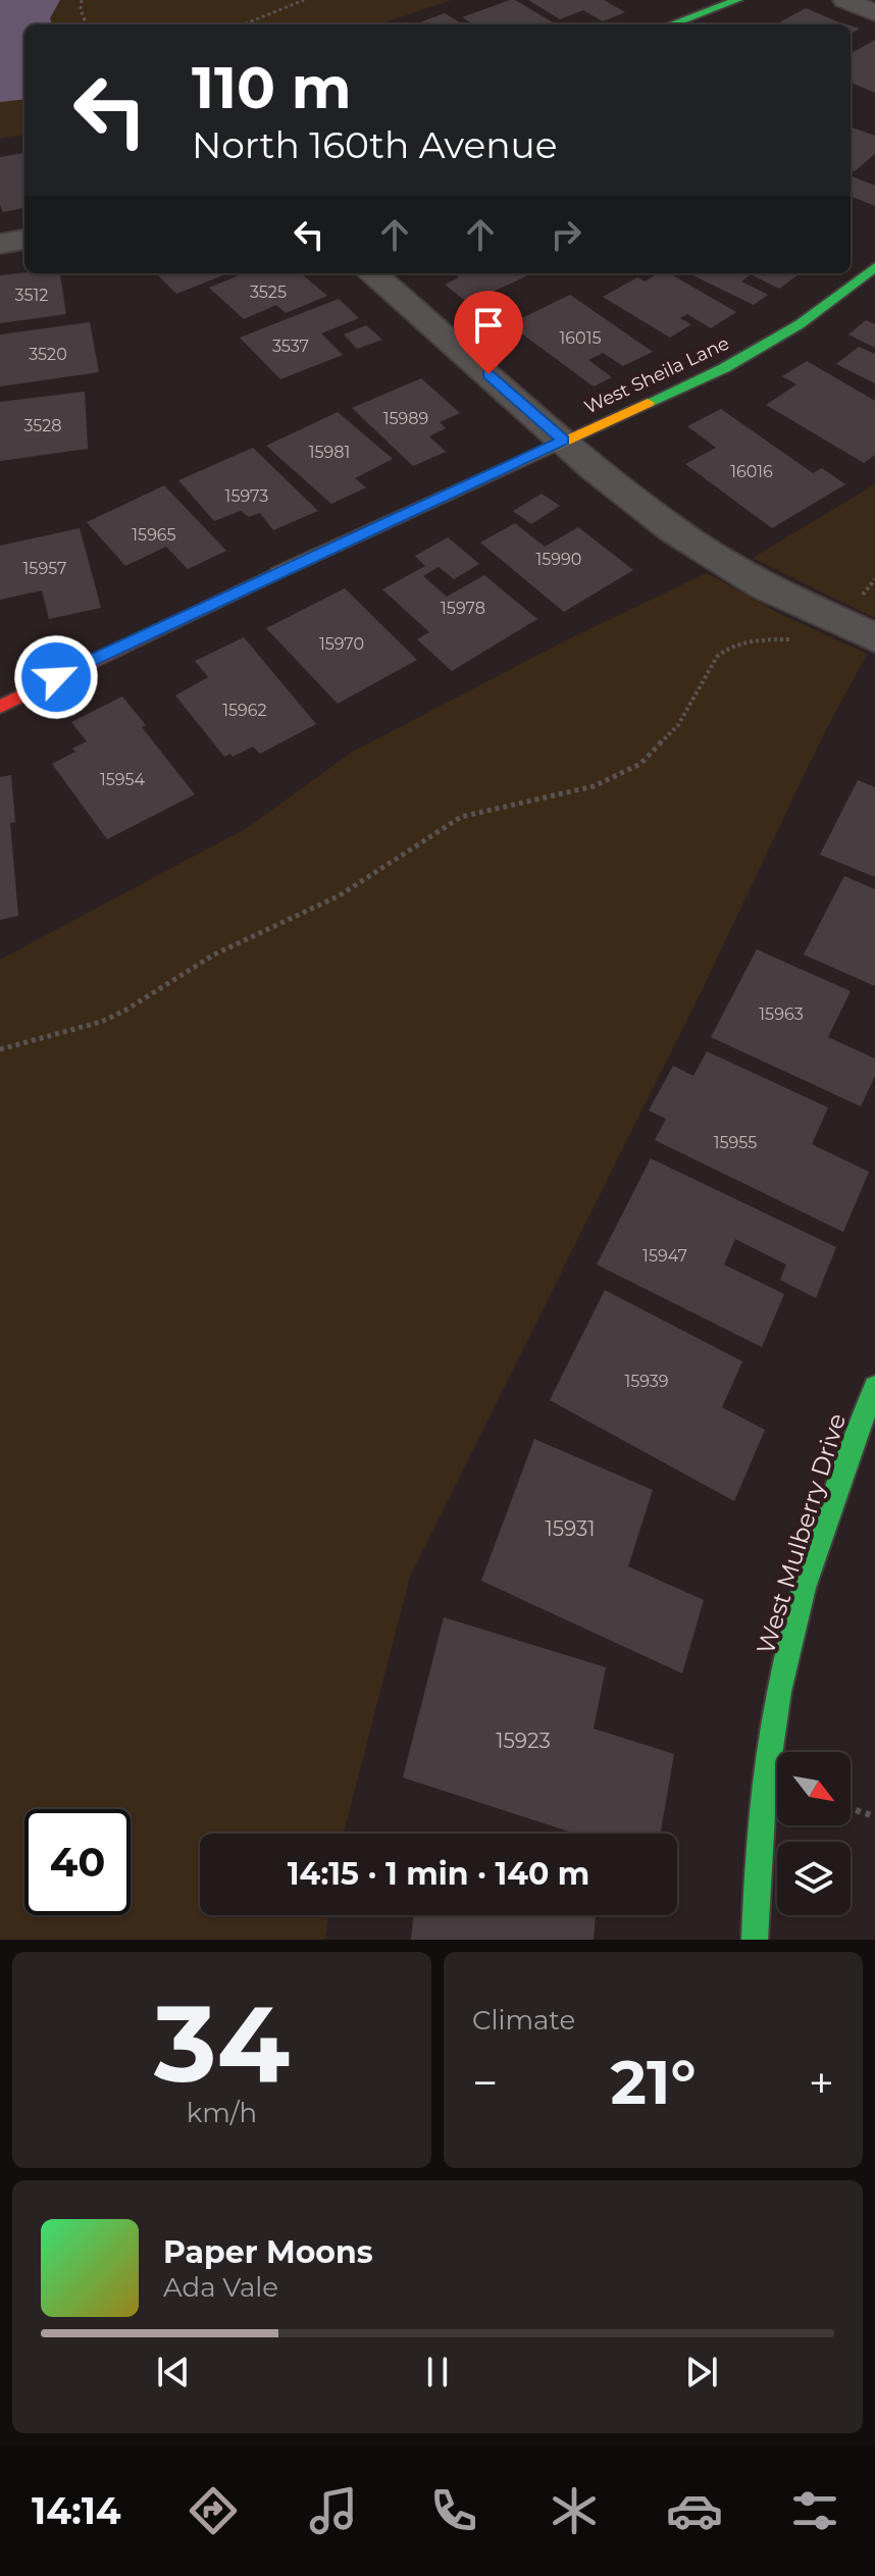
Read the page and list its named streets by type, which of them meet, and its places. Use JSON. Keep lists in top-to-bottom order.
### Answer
{
  "streets": {
    "street": ["West Sheila Lane", "West Mulberry Drive"]
  },
  "house_numbers": [
    "3525",
    "3512",
    "16015",
    "3537",
    "3520",
    "15989",
    "3528",
    "15981",
    "16016",
    "15973",
    "15965",
    "15990",
    "15957",
    "15978",
    "15970",
    "15962",
    "15954",
    "15963",
    "15955",
    "15947",
    "15939",
    "15931",
    "15923"
  ],
  "north": "bottom right",
  "page": {
    "turn": ["110 m", "North 160th Avenue"],
    "limit": "40",
    "trip": "14:15 · 1 min · 140 m",
    "tile": [
      ["34", "km/h"],
      "Climate"
    ],
    "heat": ["−", "21°", "+"],
    "song": ["Paper Moons", "Ada Vale"],
    "tabs": "14:14"
  }
}
